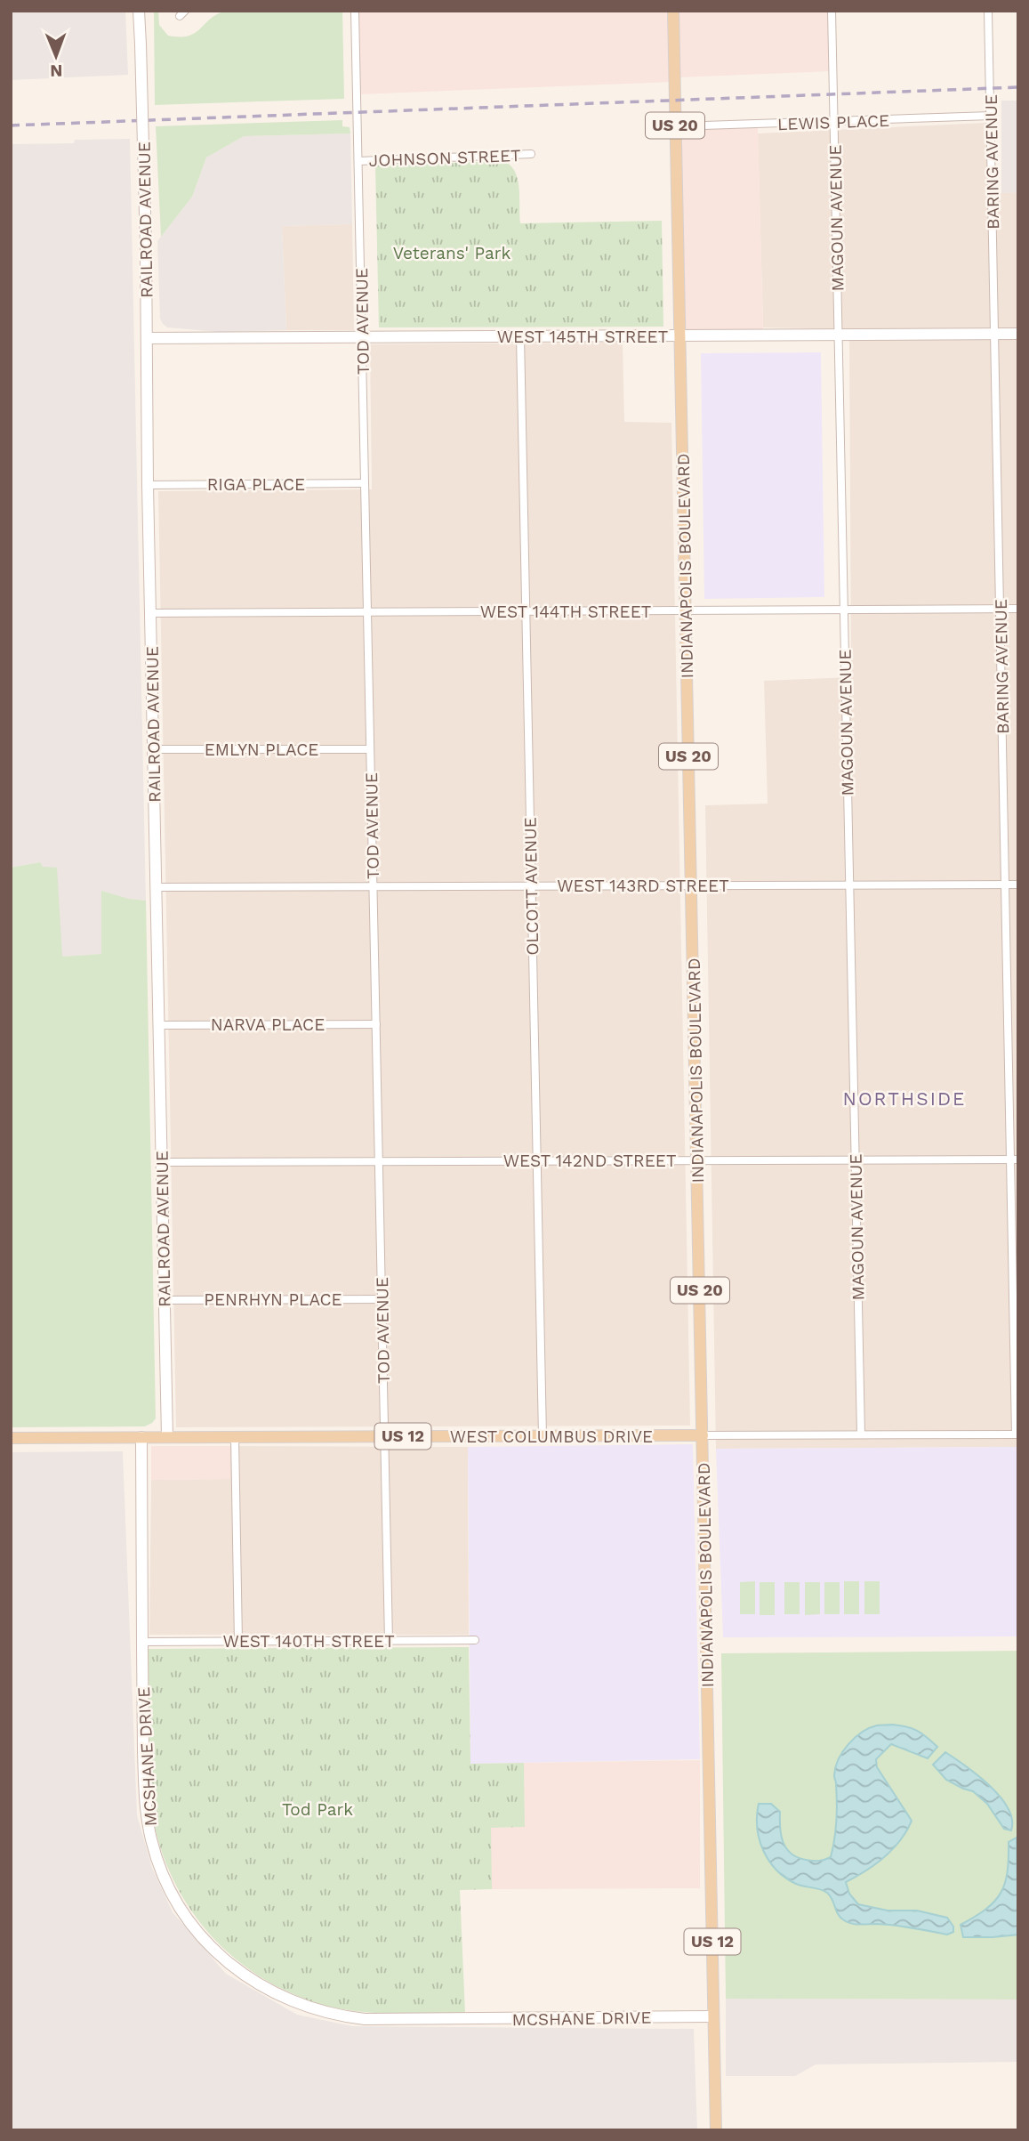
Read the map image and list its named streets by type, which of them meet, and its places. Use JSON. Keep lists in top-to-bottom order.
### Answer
{
  "streets": {
    "main road": [
      "US 20",
      "INDIANAPOLIS BOULEVARD",
      "US 12",
      "WEST COLUMBUS DRIVE"
    ],
    "street": [
      "LEWIS PLACE",
      "JOHNSON STREET",
      "BARING AVENUE",
      "MAGOUN AVENUE",
      "RAILROAD AVENUE",
      "TOD AVENUE",
      "WEST 145TH STREET",
      "RIGA PLACE",
      "WEST 144TH STREET",
      "EMLYN PLACE",
      "WEST 143RD STREET",
      "OLCOTT AVENUE",
      "NARVA PLACE",
      "WEST 142ND STREET",
      "PENRHYN PLACE",
      "WEST 140TH STREET",
      "MCSHANE DRIVE"
    ]
  },
  "crossings": [
    ["LEWIS PLACE", "BARING AVENUE"],
    ["LEWIS PLACE", "MAGOUN AVENUE"],
    ["LEWIS PLACE", "INDIANAPOLIS BOULEVARD"],
    ["JOHNSON STREET", "TOD AVENUE"],
    ["BARING AVENUE", "WEST 145TH STREET"],
    ["BARING AVENUE", "WEST 144TH STREET"],
    ["BARING AVENUE", "WEST 143RD STREET"],
    ["BARING AVENUE", "WEST 142ND STREET"],
    ["BARING AVENUE", "WEST COLUMBUS DRIVE"],
    ["MAGOUN AVENUE", "WEST 145TH STREET"],
    ["MAGOUN AVENUE", "WEST 144TH STREET"],
    ["MAGOUN AVENUE", "WEST 143RD STREET"],
    ["MAGOUN AVENUE", "WEST 142ND STREET"],
    ["MAGOUN AVENUE", "WEST COLUMBUS DRIVE"],
    ["RAILROAD AVENUE", "WEST 145TH STREET"],
    ["RAILROAD AVENUE", "RIGA PLACE"],
    ["RAILROAD AVENUE", "WEST 144TH STREET"],
    ["RAILROAD AVENUE", "EMLYN PLACE"],
    ["RAILROAD AVENUE", "WEST 143RD STREET"],
    ["RAILROAD AVENUE", "NARVA PLACE"],
    ["RAILROAD AVENUE", "WEST 142ND STREET"],
    ["RAILROAD AVENUE", "PENRHYN PLACE"],
    ["RAILROAD AVENUE", "WEST COLUMBUS DRIVE"],
    ["TOD AVENUE", "WEST 145TH STREET"],
    ["TOD AVENUE", "RIGA PLACE"],
    ["TOD AVENUE", "WEST 144TH STREET"],
    ["TOD AVENUE", "EMLYN PLACE"],
    ["TOD AVENUE", "WEST 143RD STREET"],
    ["TOD AVENUE", "NARVA PLACE"],
    ["TOD AVENUE", "WEST 142ND STREET"],
    ["TOD AVENUE", "PENRHYN PLACE"],
    ["TOD AVENUE", "WEST COLUMBUS DRIVE"],
    ["TOD AVENUE", "WEST 140TH STREET"],
    ["WEST 145TH STREET", "INDIANAPOLIS BOULEVARD"],
    ["WEST 145TH STREET", "OLCOTT AVENUE"],
    ["INDIANAPOLIS BOULEVARD", "WEST 144TH STREET"],
    ["INDIANAPOLIS BOULEVARD", "WEST 143RD STREET"],
    ["INDIANAPOLIS BOULEVARD", "WEST 142ND STREET"],
    ["INDIANAPOLIS BOULEVARD", "WEST COLUMBUS DRIVE"],
    ["INDIANAPOLIS BOULEVARD", "MCSHANE DRIVE"],
    ["WEST 144TH STREET", "OLCOTT AVENUE"],
    ["WEST 143RD STREET", "OLCOTT AVENUE"],
    ["OLCOTT AVENUE", "WEST 142ND STREET"],
    ["OLCOTT AVENUE", "WEST COLUMBUS DRIVE"],
    ["WEST COLUMBUS DRIVE", "MCSHANE DRIVE"],
    ["WEST 140TH STREET", "MCSHANE DRIVE"]
  ],
  "districts": ["NORTHSIDE"],
  "parks": ["Veterans' Park", "Tod Park"],
  "north": "bottom"
}
